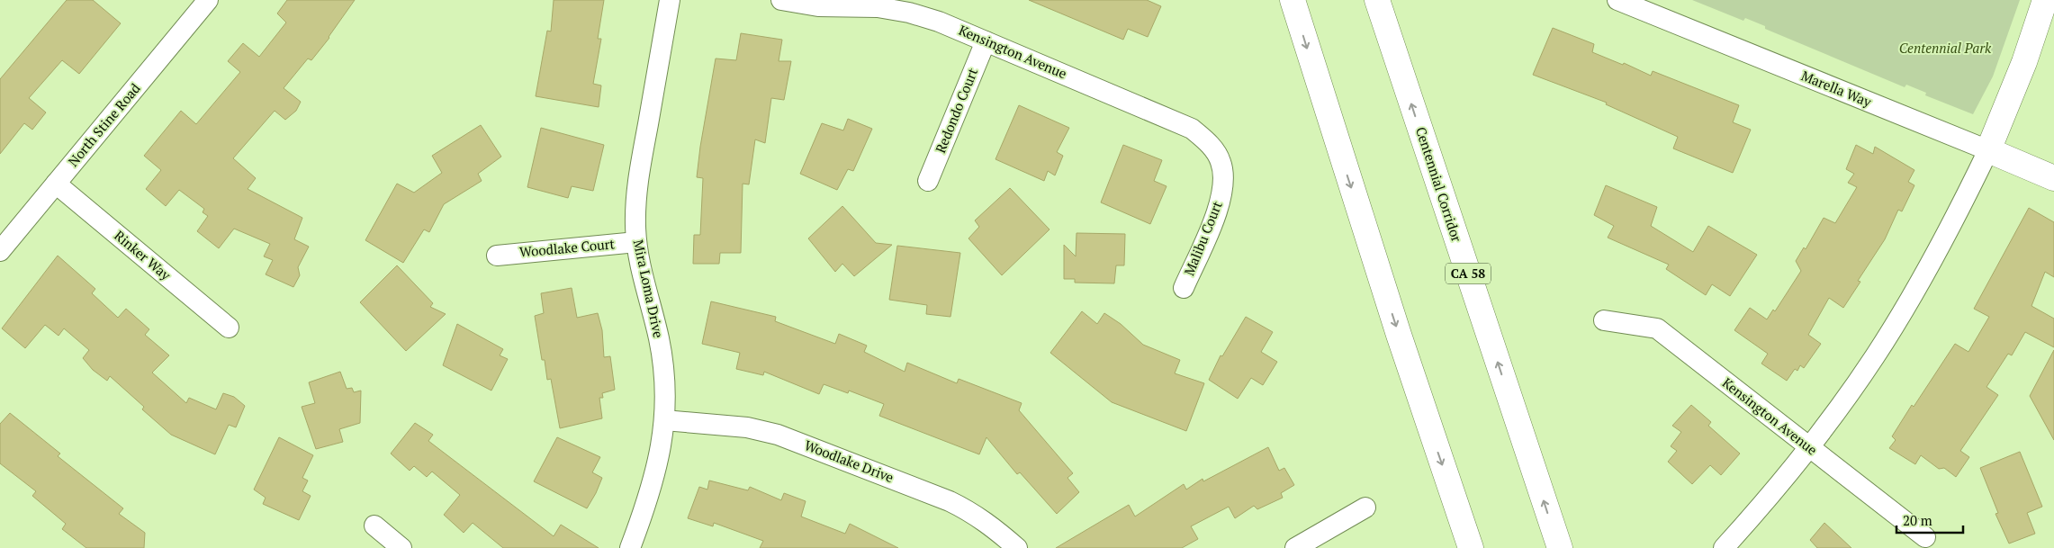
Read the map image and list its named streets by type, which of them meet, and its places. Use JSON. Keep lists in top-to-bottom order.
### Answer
{
  "streets": {
    "main road": ["Marella Way", "Centennial Corridor", "CA 58"],
    "street": [
      "Kensington Avenue",
      "Redondo Court",
      "North Stine Road",
      "Malibu Court",
      "Woodlake Court",
      "Rinker Way",
      "Mira Loma Drive",
      "Woodlake Drive"
    ]
  },
  "crossings": [
    ["Kensington Avenue", "Redondo Court"],
    ["Kensington Avenue", "Malibu Court"],
    ["North Stine Road", "Rinker Way"],
    ["Woodlake Court", "Mira Loma Drive"],
    ["Mira Loma Drive", "Woodlake Drive"]
  ],
  "parks": ["Centennial Park"],
  "scale_bar": "20 m"
}
